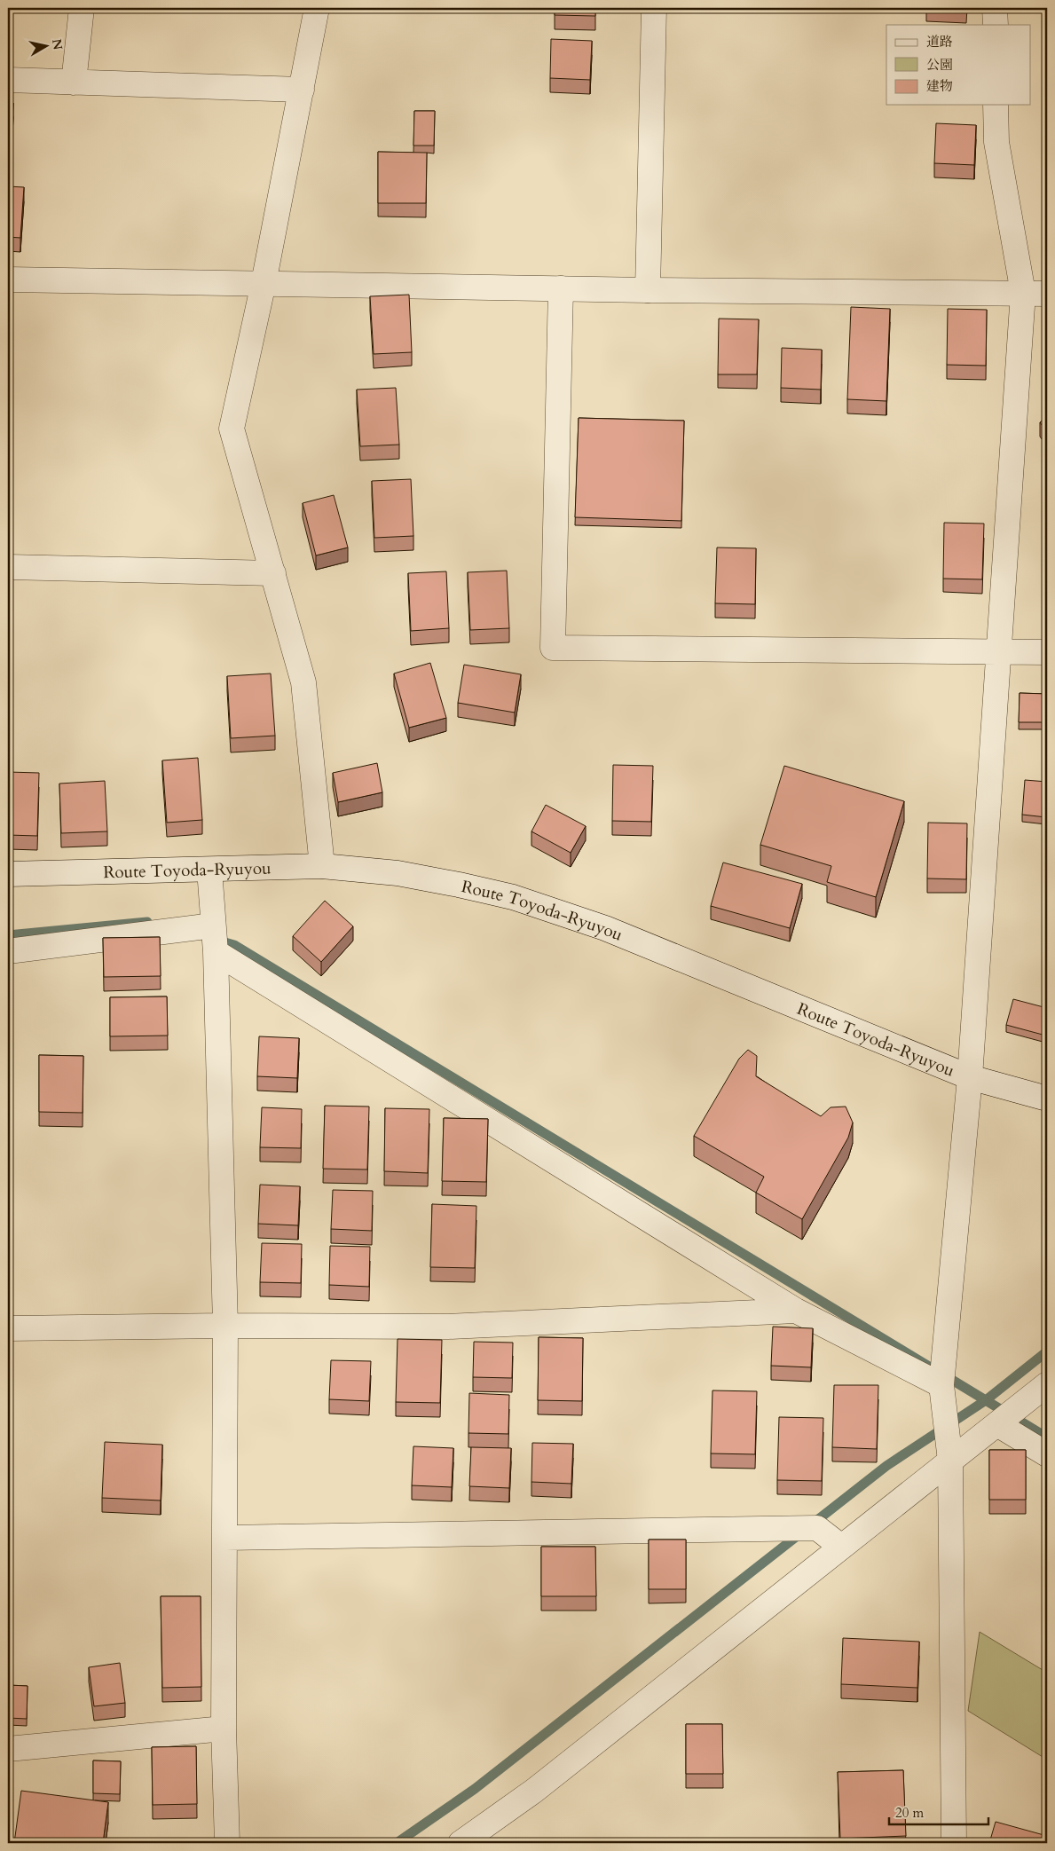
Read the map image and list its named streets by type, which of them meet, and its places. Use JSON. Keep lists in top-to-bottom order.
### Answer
{
  "streets": {
    "street": ["Route Toyoda-Ryuyou"]
  },
  "legend": ["道路", "公園", "建物"],
  "scale_bar": "20 m",
  "north": "right"
}
